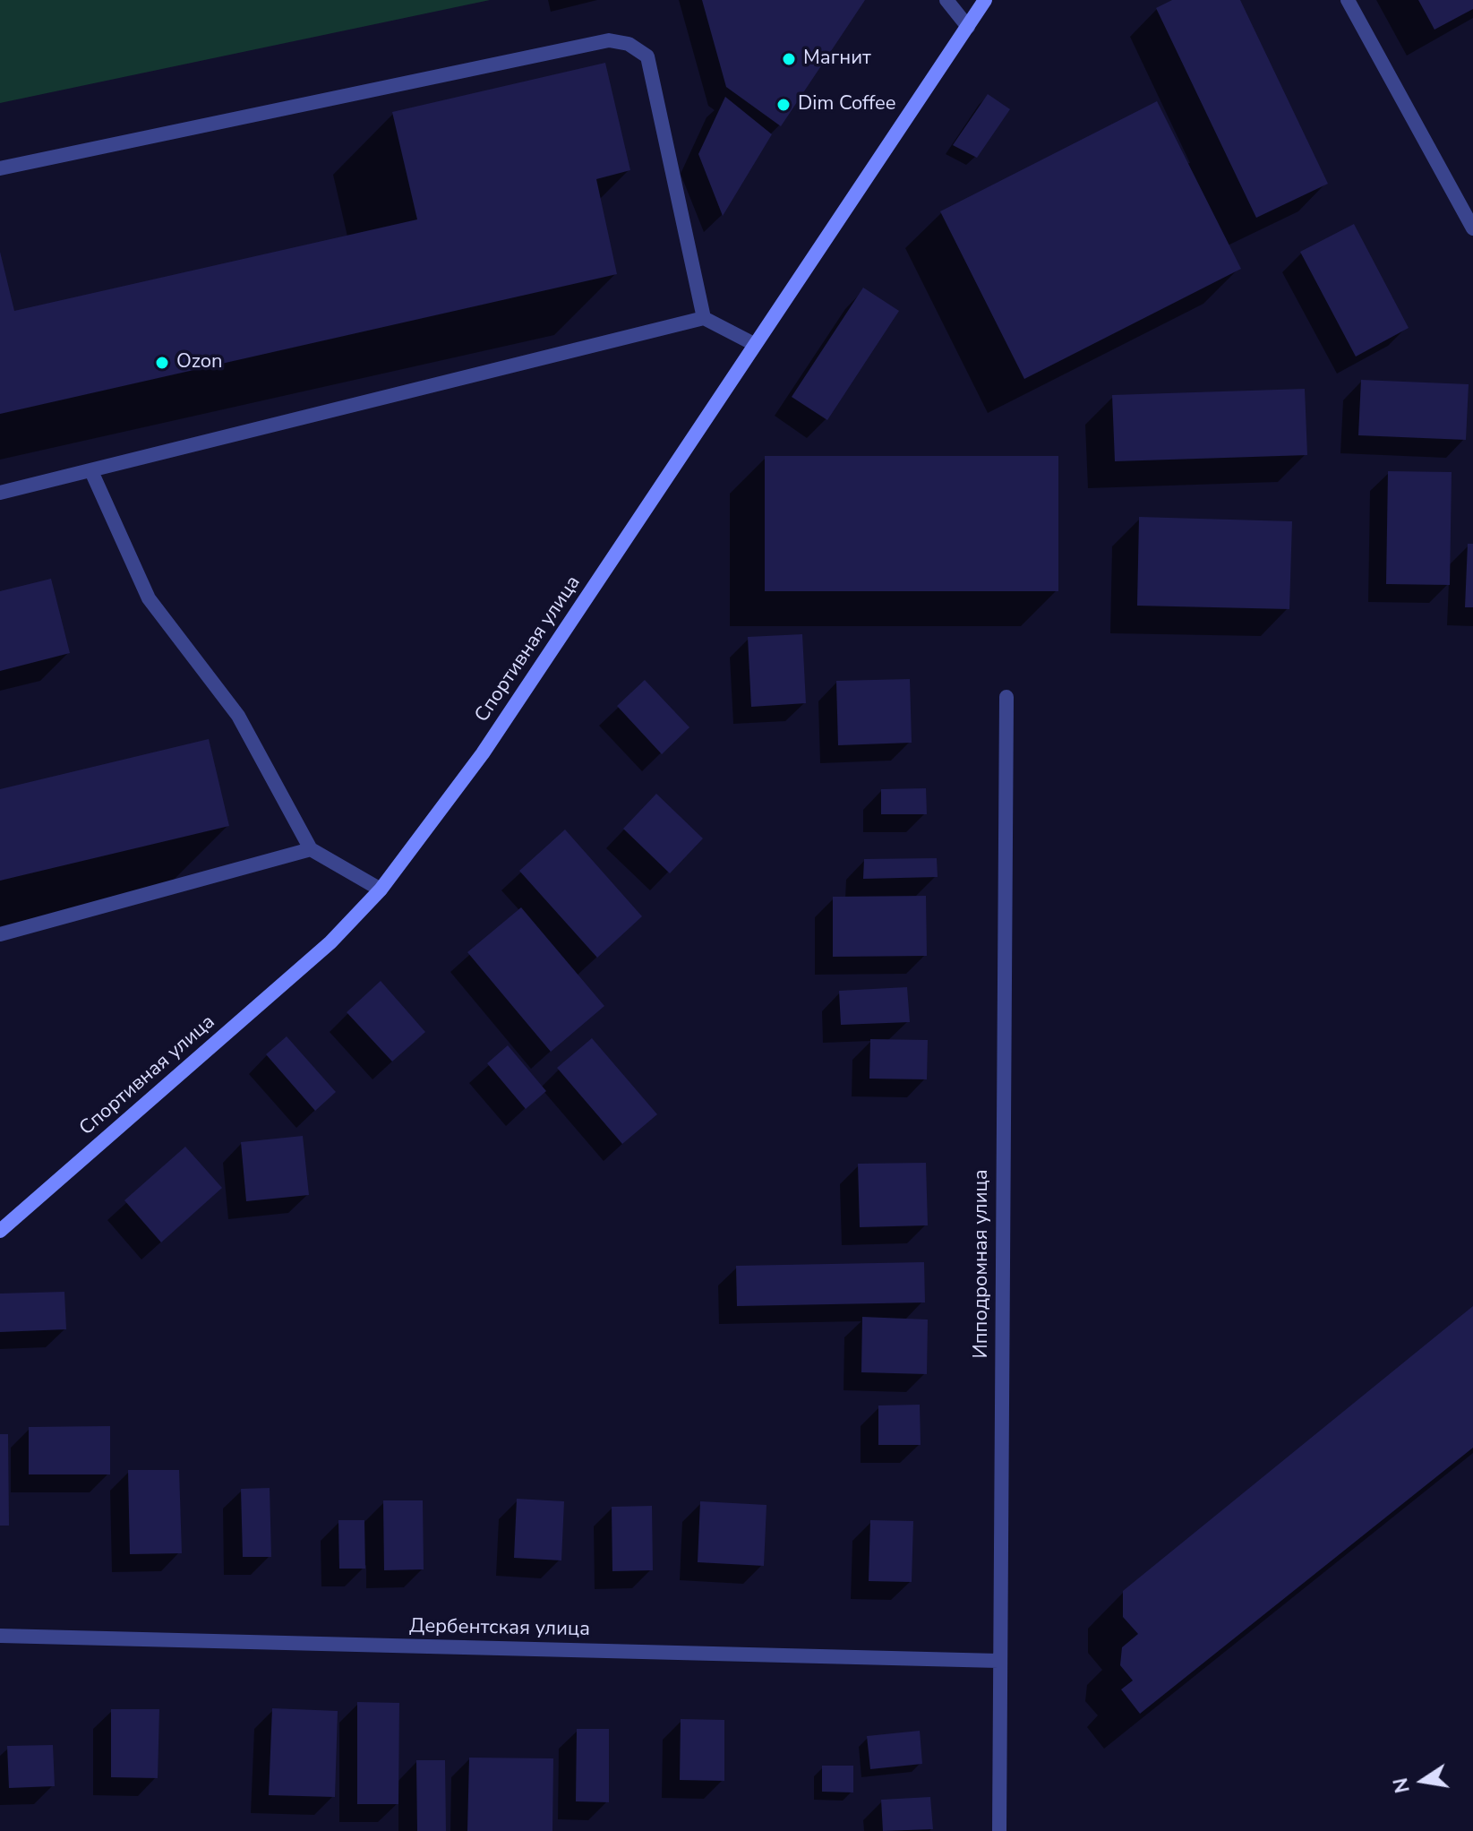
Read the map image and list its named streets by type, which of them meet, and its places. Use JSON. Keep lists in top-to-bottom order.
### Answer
{
  "streets": {
    "main road": ["Спортивная улица"],
    "street": ["Ипподромная улица", "Дербентская улица"]
  },
  "crossings": [
    ["Ипподромная улица", "Дербентская улица"]
  ],
  "places": ["Магнит", "Dim Coffee", "Ozon"],
  "north": "left"
}
